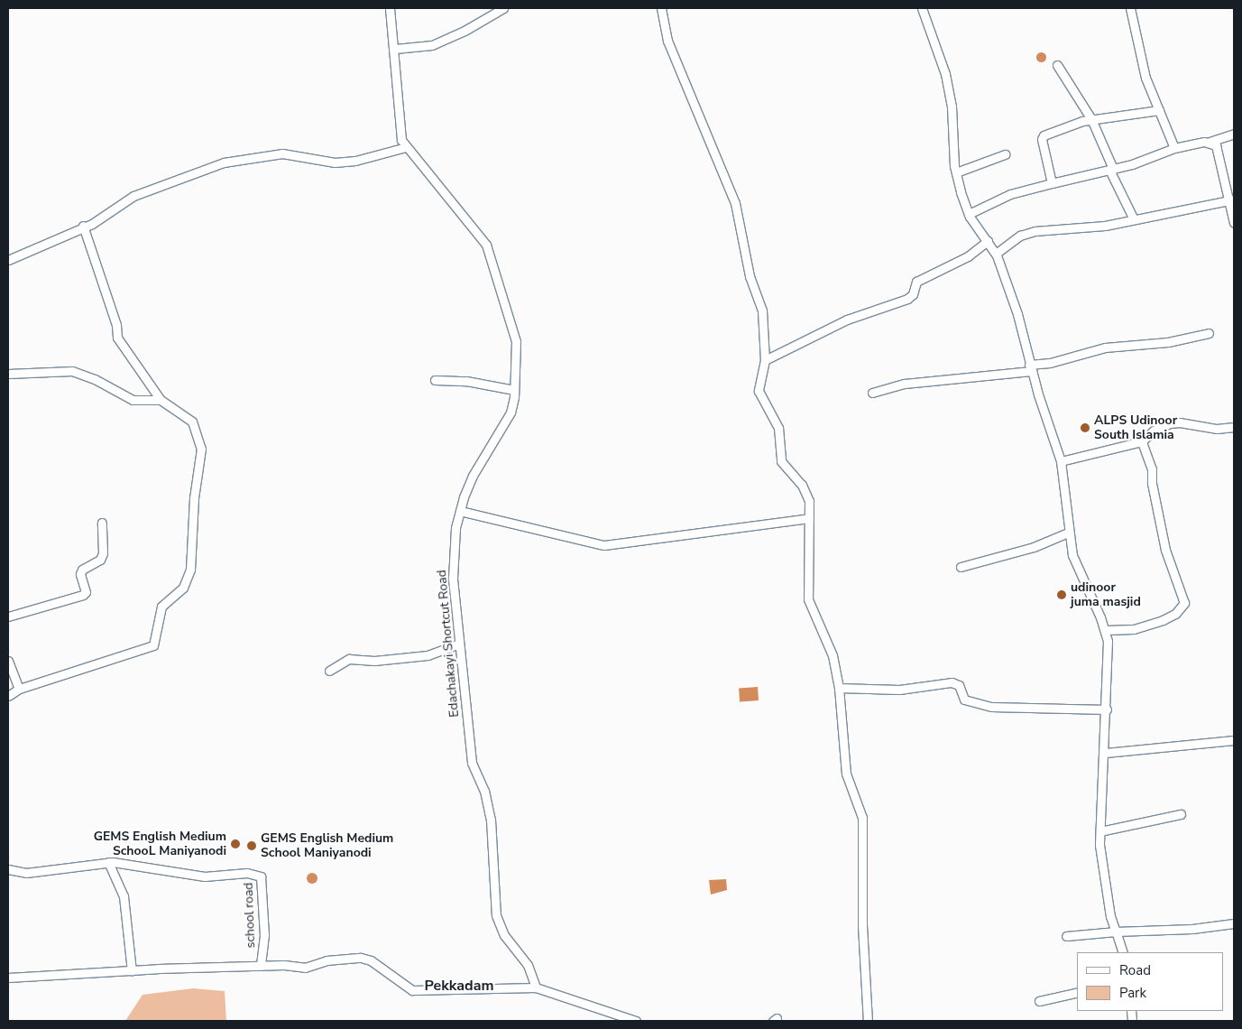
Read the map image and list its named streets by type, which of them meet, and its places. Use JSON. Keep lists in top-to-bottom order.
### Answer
{
  "streets": {
    "street": ["Edachakayi Shortcut Road", "school road"]
  },
  "districts": ["Pekkadam"],
  "places": [
    "ALPS Udinoor South Islamia",
    "udinoor juma masjid",
    "GEMS English Medium SchooL Maniyanodi",
    "GEMS English Medium School Maniyanodi"
  ],
  "legend": ["Road", "Park"]
}
